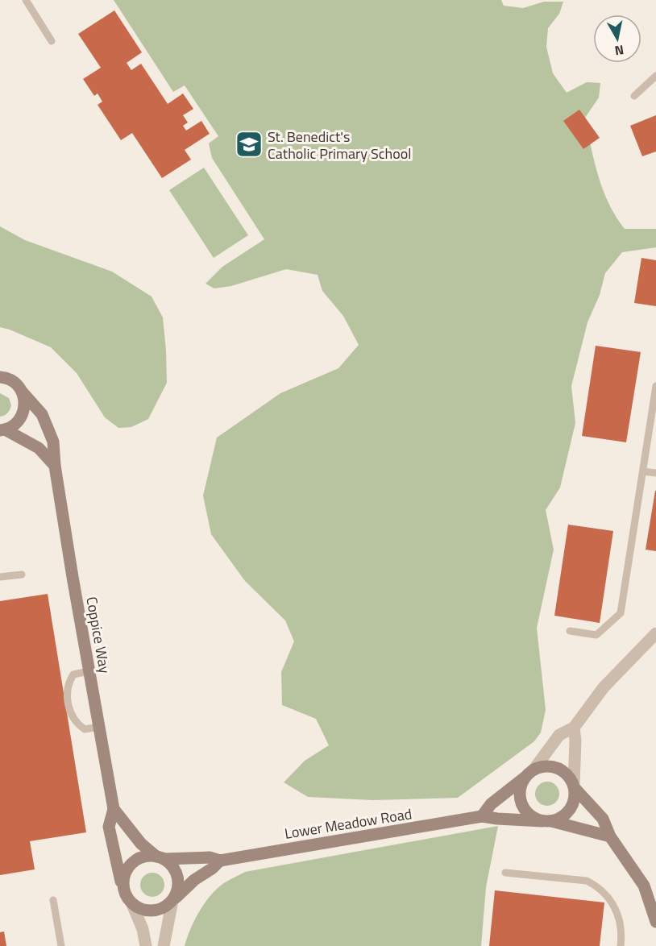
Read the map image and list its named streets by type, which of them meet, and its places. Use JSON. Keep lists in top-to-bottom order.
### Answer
{
  "streets": {
    "street": ["Coppice Way", "Lower Meadow Road"]
  },
  "crossings": [
    ["Coppice Way", "Lower Meadow Road"]
  ],
  "places": {
    "school or university": ["St. Benedict's Catholic Primary School"]
  },
  "north": "bottom"
}
